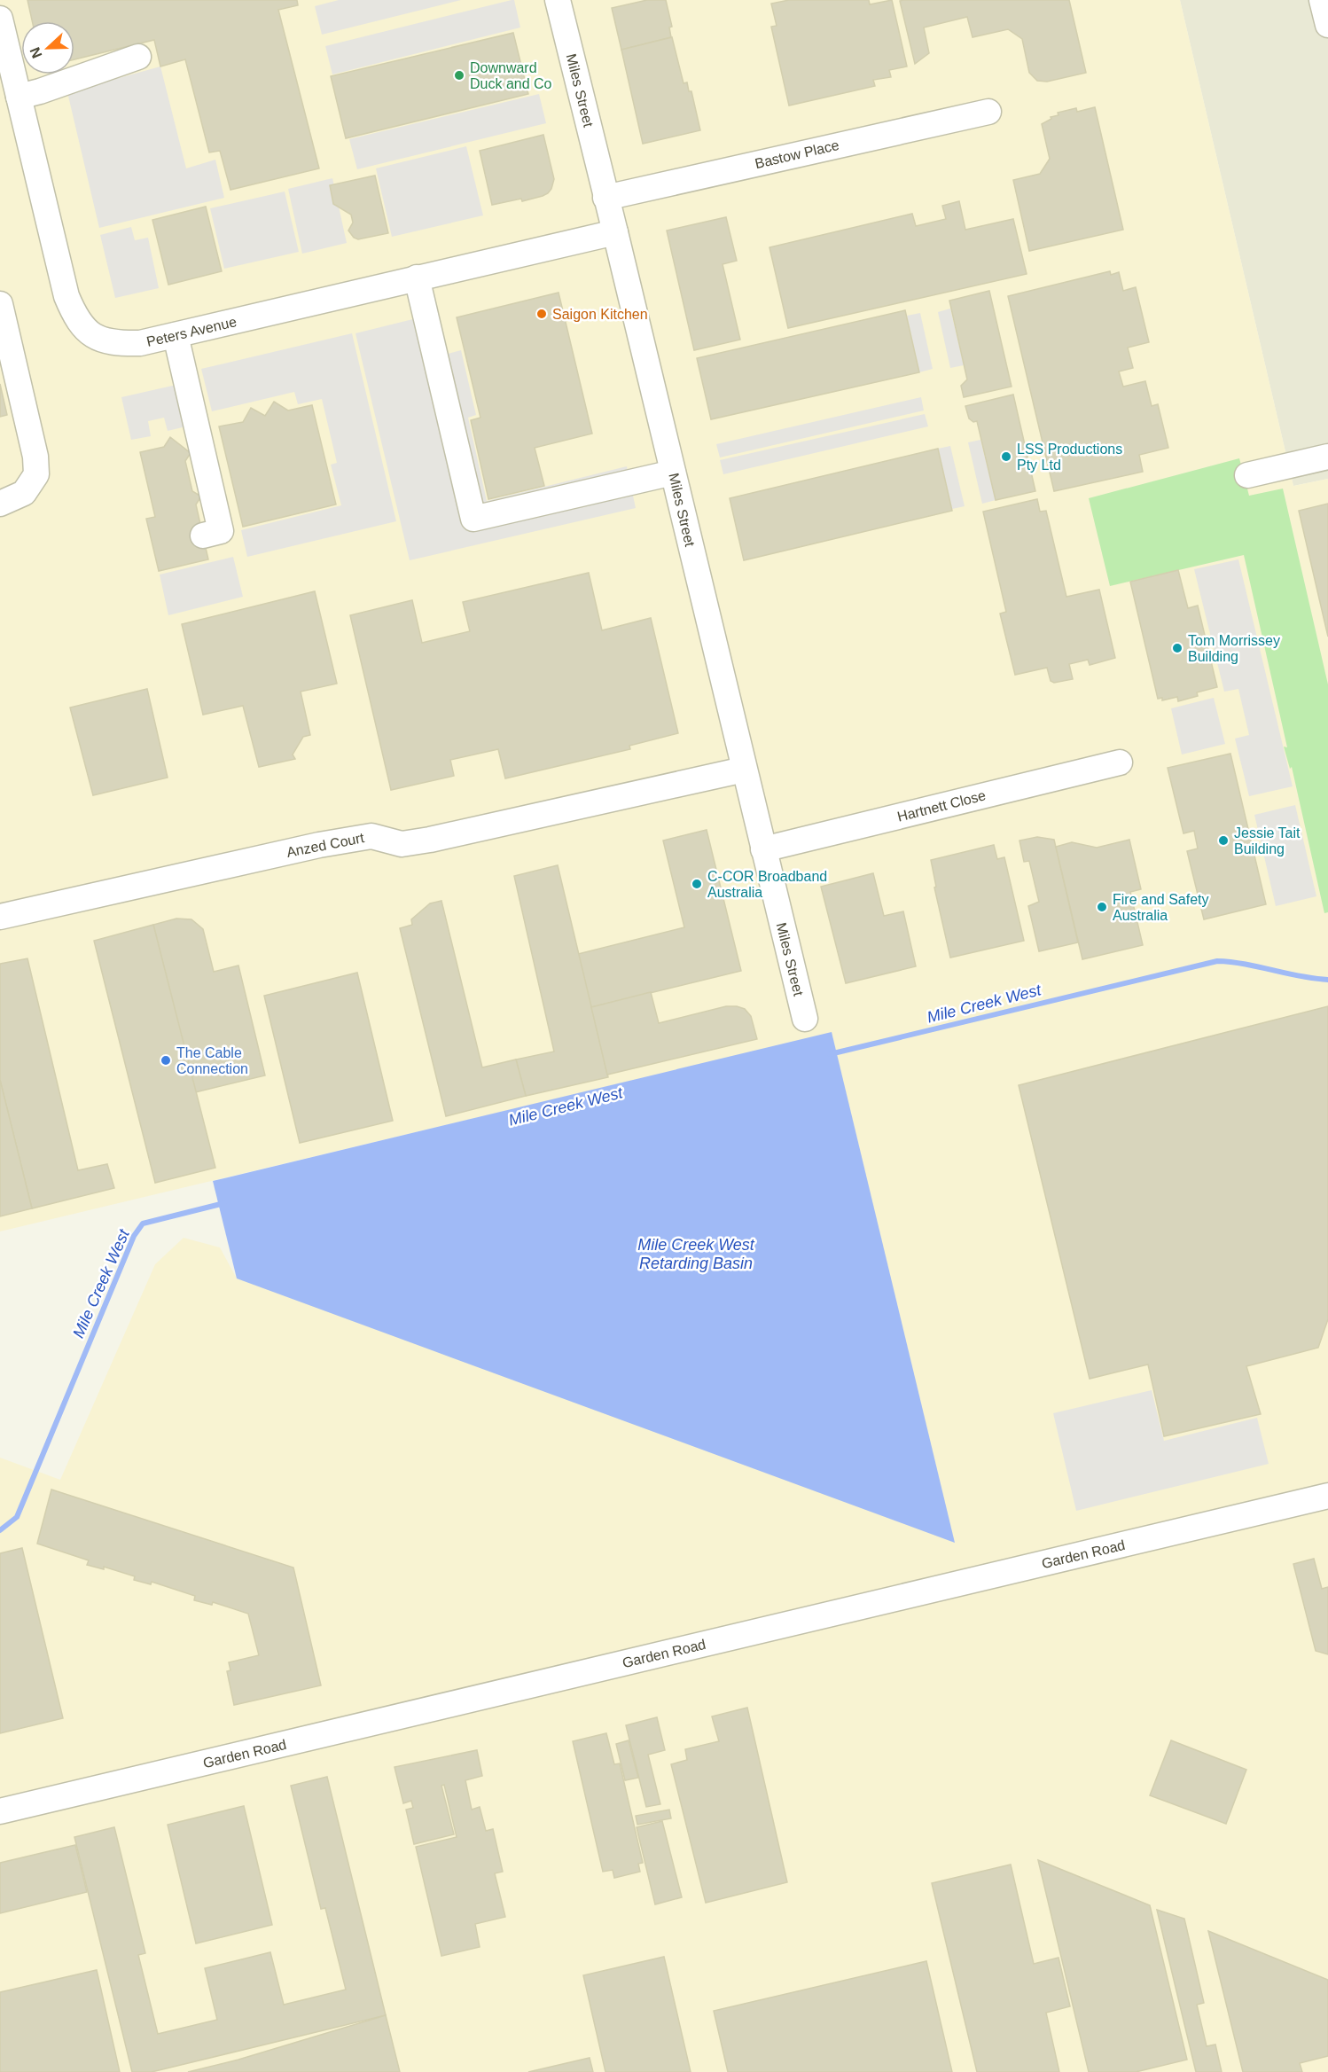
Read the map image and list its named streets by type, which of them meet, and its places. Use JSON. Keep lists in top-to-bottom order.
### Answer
{
  "streets": {
    "street": [
      "Miles Street",
      "Bastow Place",
      "Peters Avenue",
      "Hartnett Close",
      "Anzed Court",
      "Garden Road"
    ]
  },
  "crossings": [
    ["Miles Street", "Bastow Place"],
    ["Miles Street", "Peters Avenue"],
    ["Miles Street", "Hartnett Close"],
    ["Miles Street", "Anzed Court"]
  ],
  "water": ["Mile Creek West", "Mile Creek West Retarding Basin"],
  "places": [
    "Downward Duck and Co",
    "Saigon Kitchen",
    "LSS Productions Pty Ltd",
    "Tom Morrissey Building",
    "Jessie Tait Building",
    "C-COR Broadband Australia",
    "Fire and Safety Australia",
    "The Cable Connection"
  ],
  "north": "left"
}
